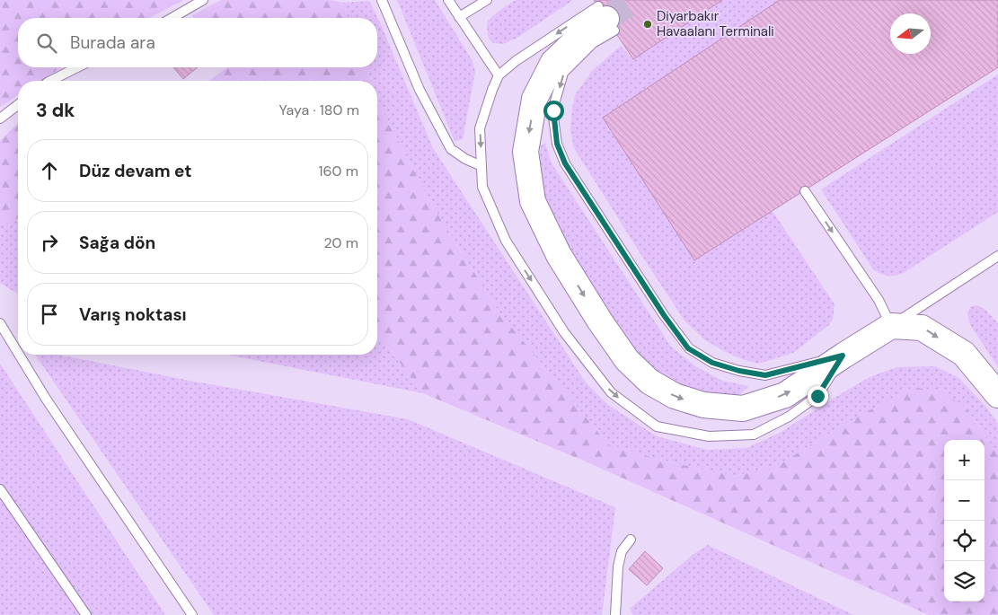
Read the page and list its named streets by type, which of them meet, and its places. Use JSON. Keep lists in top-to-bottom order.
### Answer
{
  "places": ["Diyarbakır Havaalanı Terminali"],
  "north": "left",
  "page": {
    "search": "Burada ara",
    "heading": ["3 dk", "Yaya · 180 m"],
    "list": [
      ["Düz devam et", "160 m"],
      ["Sağa dön", "20 m"],
      "Varış noktası"
    ],
    "map_buttons": ["+", "−"]
  }
}
